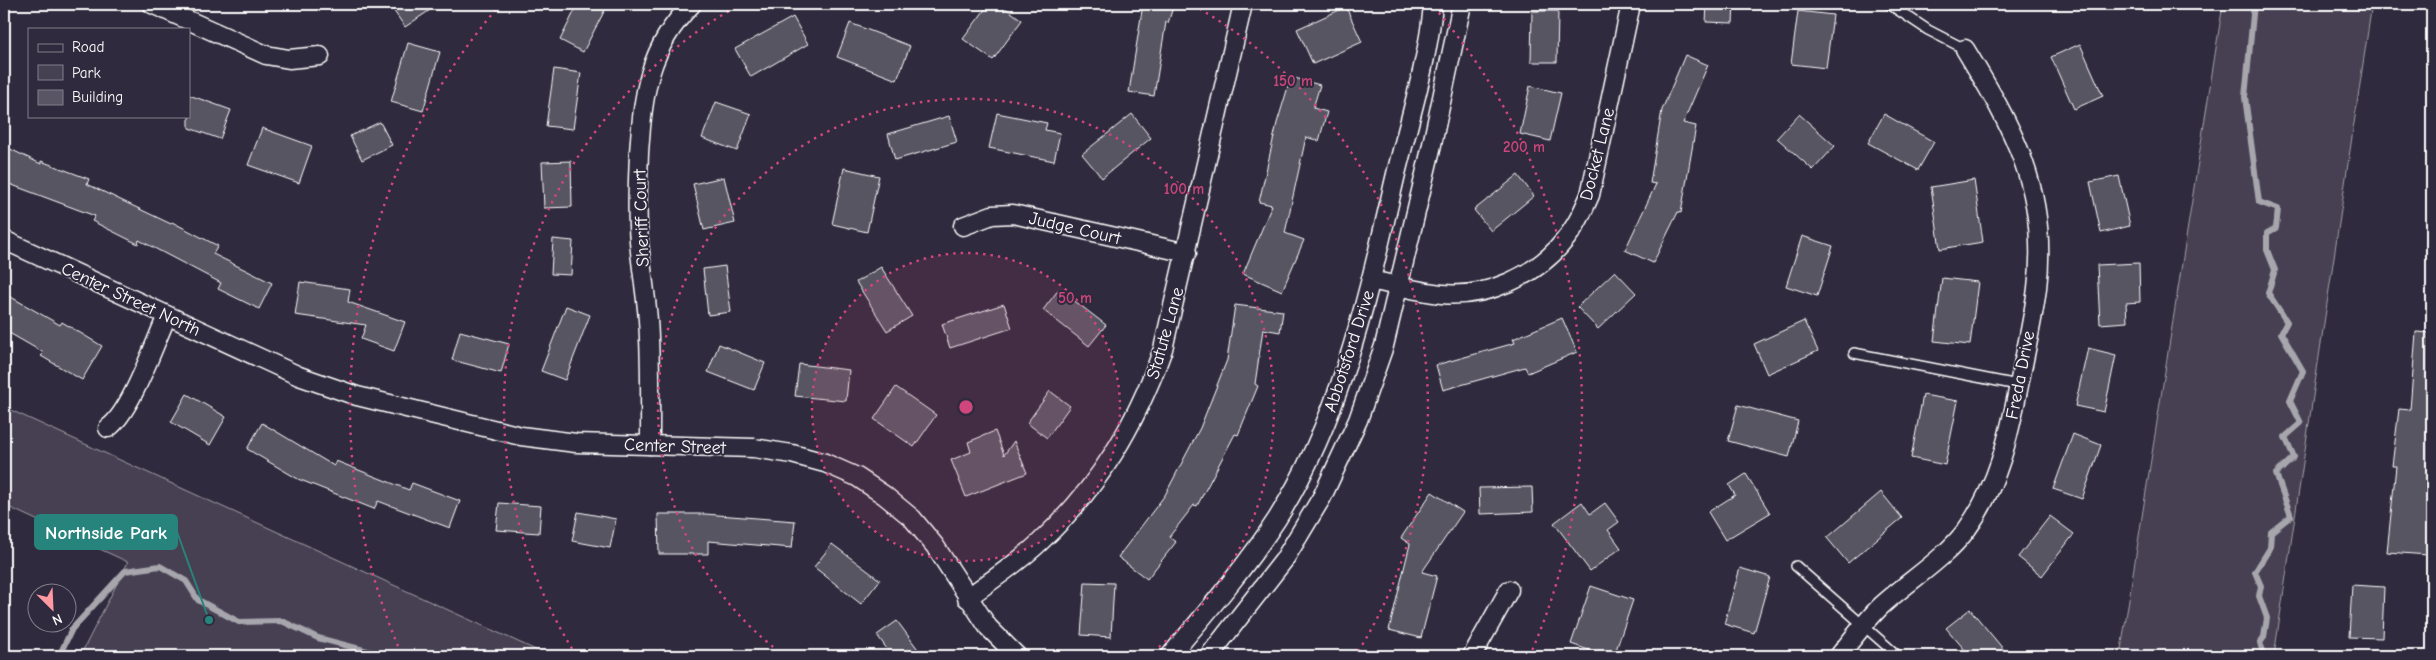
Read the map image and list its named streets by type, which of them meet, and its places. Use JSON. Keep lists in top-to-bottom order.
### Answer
{
  "streets": {
    "street": [
      "Docket Lane",
      "Sheriff Court",
      "Judge Court",
      "Center Street North",
      "Statute Lane",
      "Abbotsford Drive",
      "Freda Drive",
      "Center Street"
    ]
  },
  "crossings": [
    ["Docket Lane", "Abbotsford Drive"],
    ["Sheriff Court", "Center Street"],
    ["Judge Court", "Statute Lane"],
    ["Center Street North", "Center Street"],
    ["Statute Lane", "Center Street"]
  ],
  "places": ["Northside Park"],
  "legend": ["Road", "Park", "Building"],
  "north": "bottom right",
  "rings": [
    "150 m",
    "200 m",
    "100 m",
    "50 m"
  ]
}
